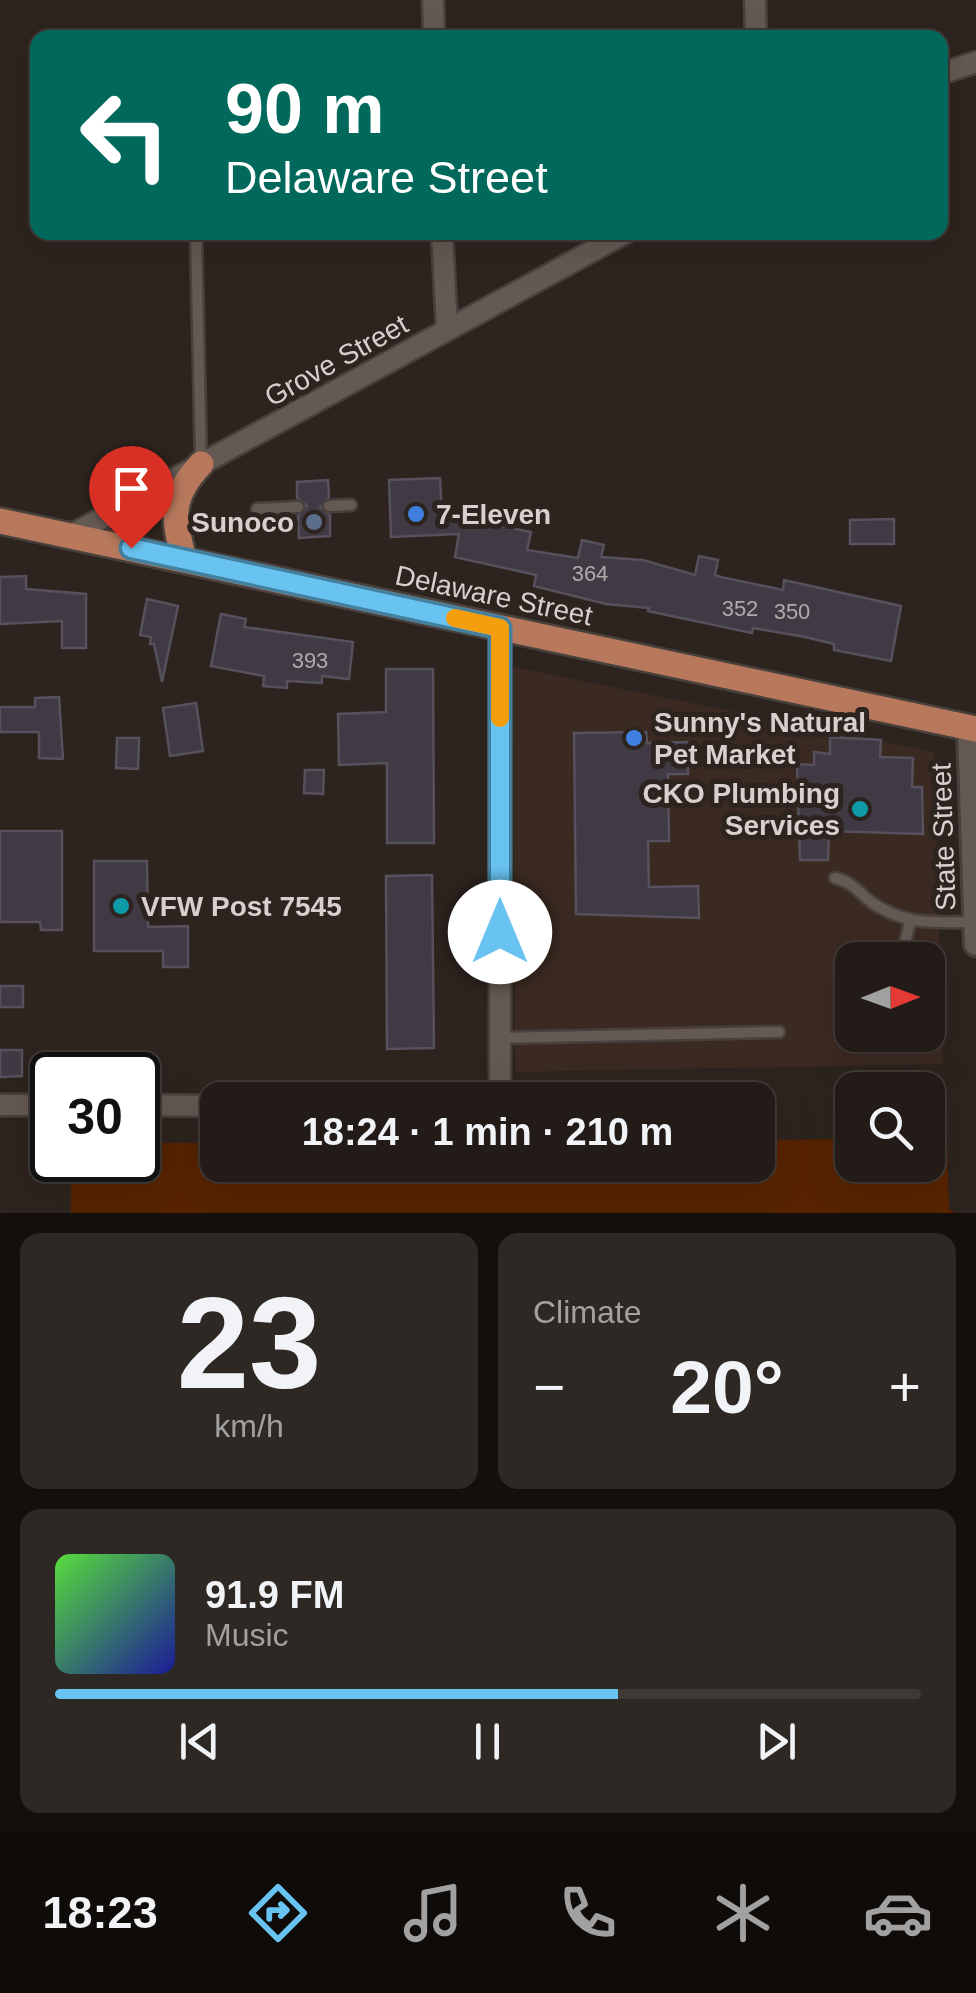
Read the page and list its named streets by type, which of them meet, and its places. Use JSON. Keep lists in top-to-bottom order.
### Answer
{
  "streets": {
    "main road": ["Delaware Street"],
    "street": ["Grove Street", "State Street"]
  },
  "crossings": [
    ["Grove Street", "Delaware Street"],
    ["Delaware Street", "State Street"]
  ],
  "places": [
    "7-Eleven",
    "Sunoco",
    "Sunny's Natural Pet Market",
    "CKO Plumbing Services",
    "VFW Post 7545"
  ],
  "house_numbers": [
    "364",
    "352",
    "350",
    "393"
  ],
  "north": "right",
  "page": {
    "turn": ["90 m", "Delaware Street"],
    "limit": "30",
    "trip": "18:24 · 1 min · 210 m",
    "tile": [
      ["23", "km/h"],
      "Climate"
    ],
    "heat": ["−", "20°", "+"],
    "song": ["91.9 FM", "Music"],
    "tabs": "18:23"
  }
}
